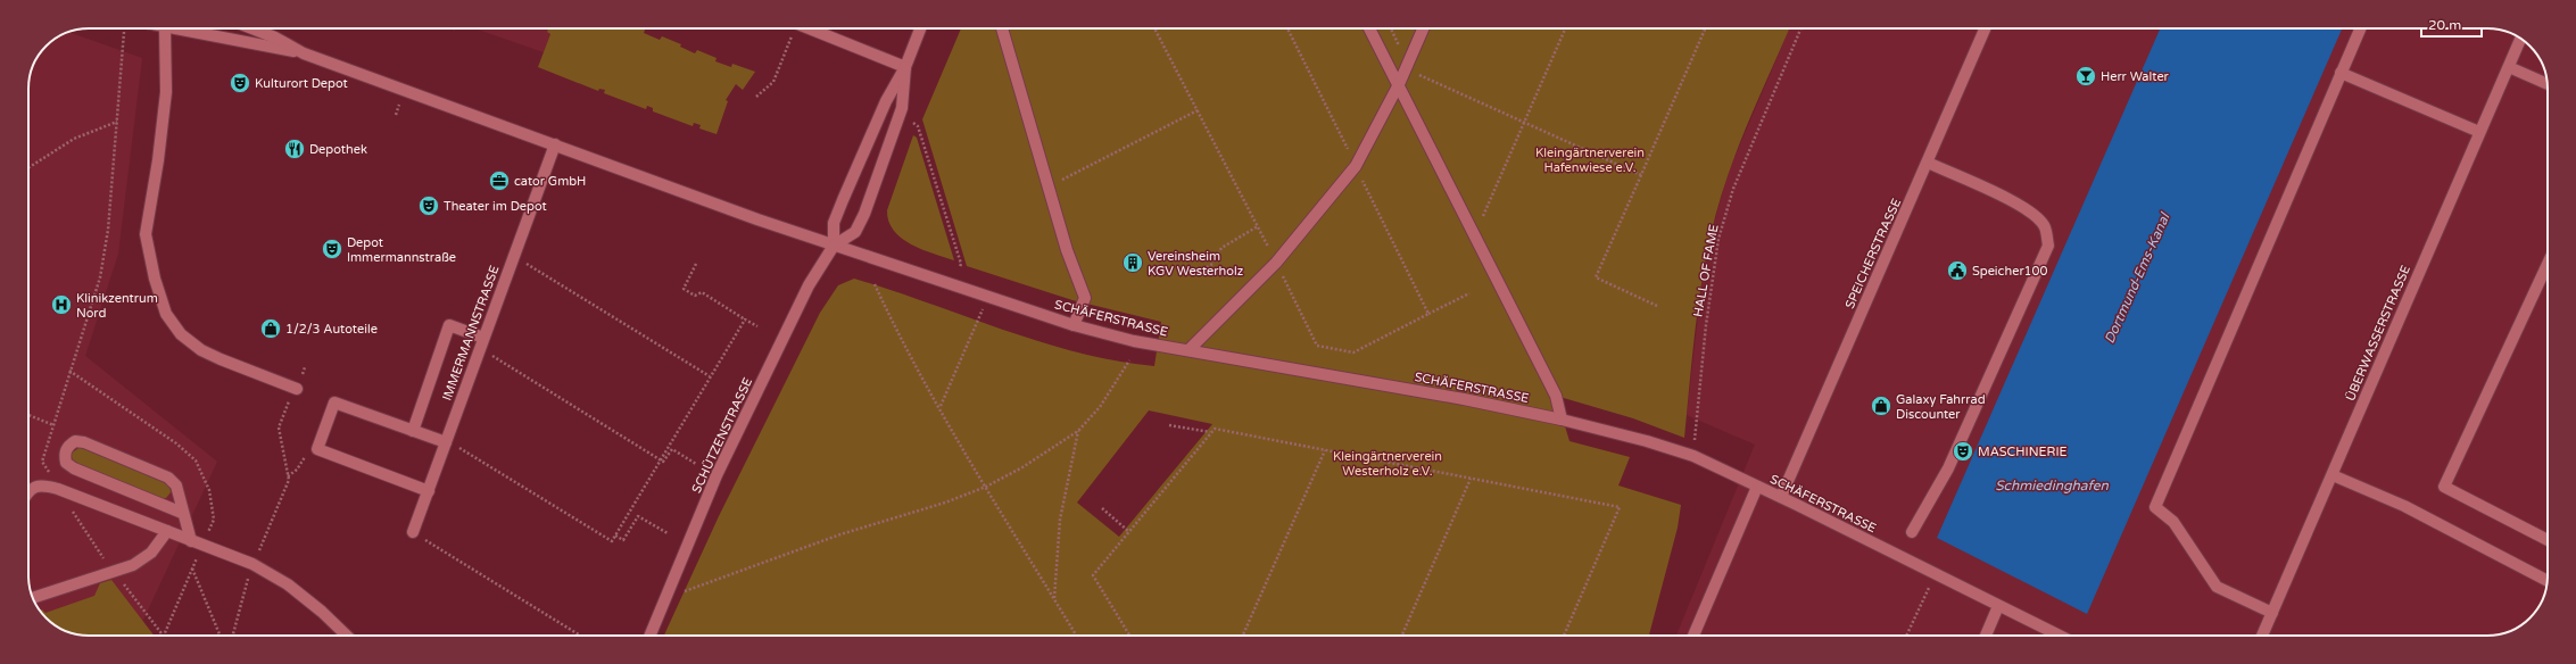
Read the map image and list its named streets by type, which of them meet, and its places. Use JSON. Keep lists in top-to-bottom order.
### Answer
{
  "streets": {
    "street": [
      "SPEICHERSTRASSE",
      "SCHÄFERSTRASSE",
      "IMMERMANNSTRASSE",
      "ÜBERWASSERSTRASSE",
      "SCHÜTZENSTRASSE"
    ],
    "path": ["HALL OF FAME"]
  },
  "crossings": [
    ["SPEICHERSTRASSE", "SCHÄFERSTRASSE"],
    ["HALL OF FAME", "SCHÄFERSTRASSE"],
    ["SCHÄFERSTRASSE", "SCHÜTZENSTRASSE"]
  ],
  "water": ["Dortmund-Ems-Kanal", "Schmiedinghafen"],
  "parks": ["Kleingärtnerverein Hafenwiese e.V.", "Kleingärtnerverein Westerholz e.V."],
  "places": {
    "bar": ["Herr Walter"],
    "theatre": [
      "Kulturort Depot",
      "Theater im Depot",
      "Depot Immermannstraße",
      "MASCHINERIE"
    ],
    "restaurant": ["Depothek"],
    "office": ["cator GmbH"],
    "building": ["Vereinsheim KGV Westerholz"],
    "public building": ["Speicher100"],
    "hospital": ["Klinikzentrum Nord"],
    "shop": ["1/2/3 Autoteile", "Galaxy Fahrrad Discounter"]
  },
  "scale_bar": "20 m"
}
